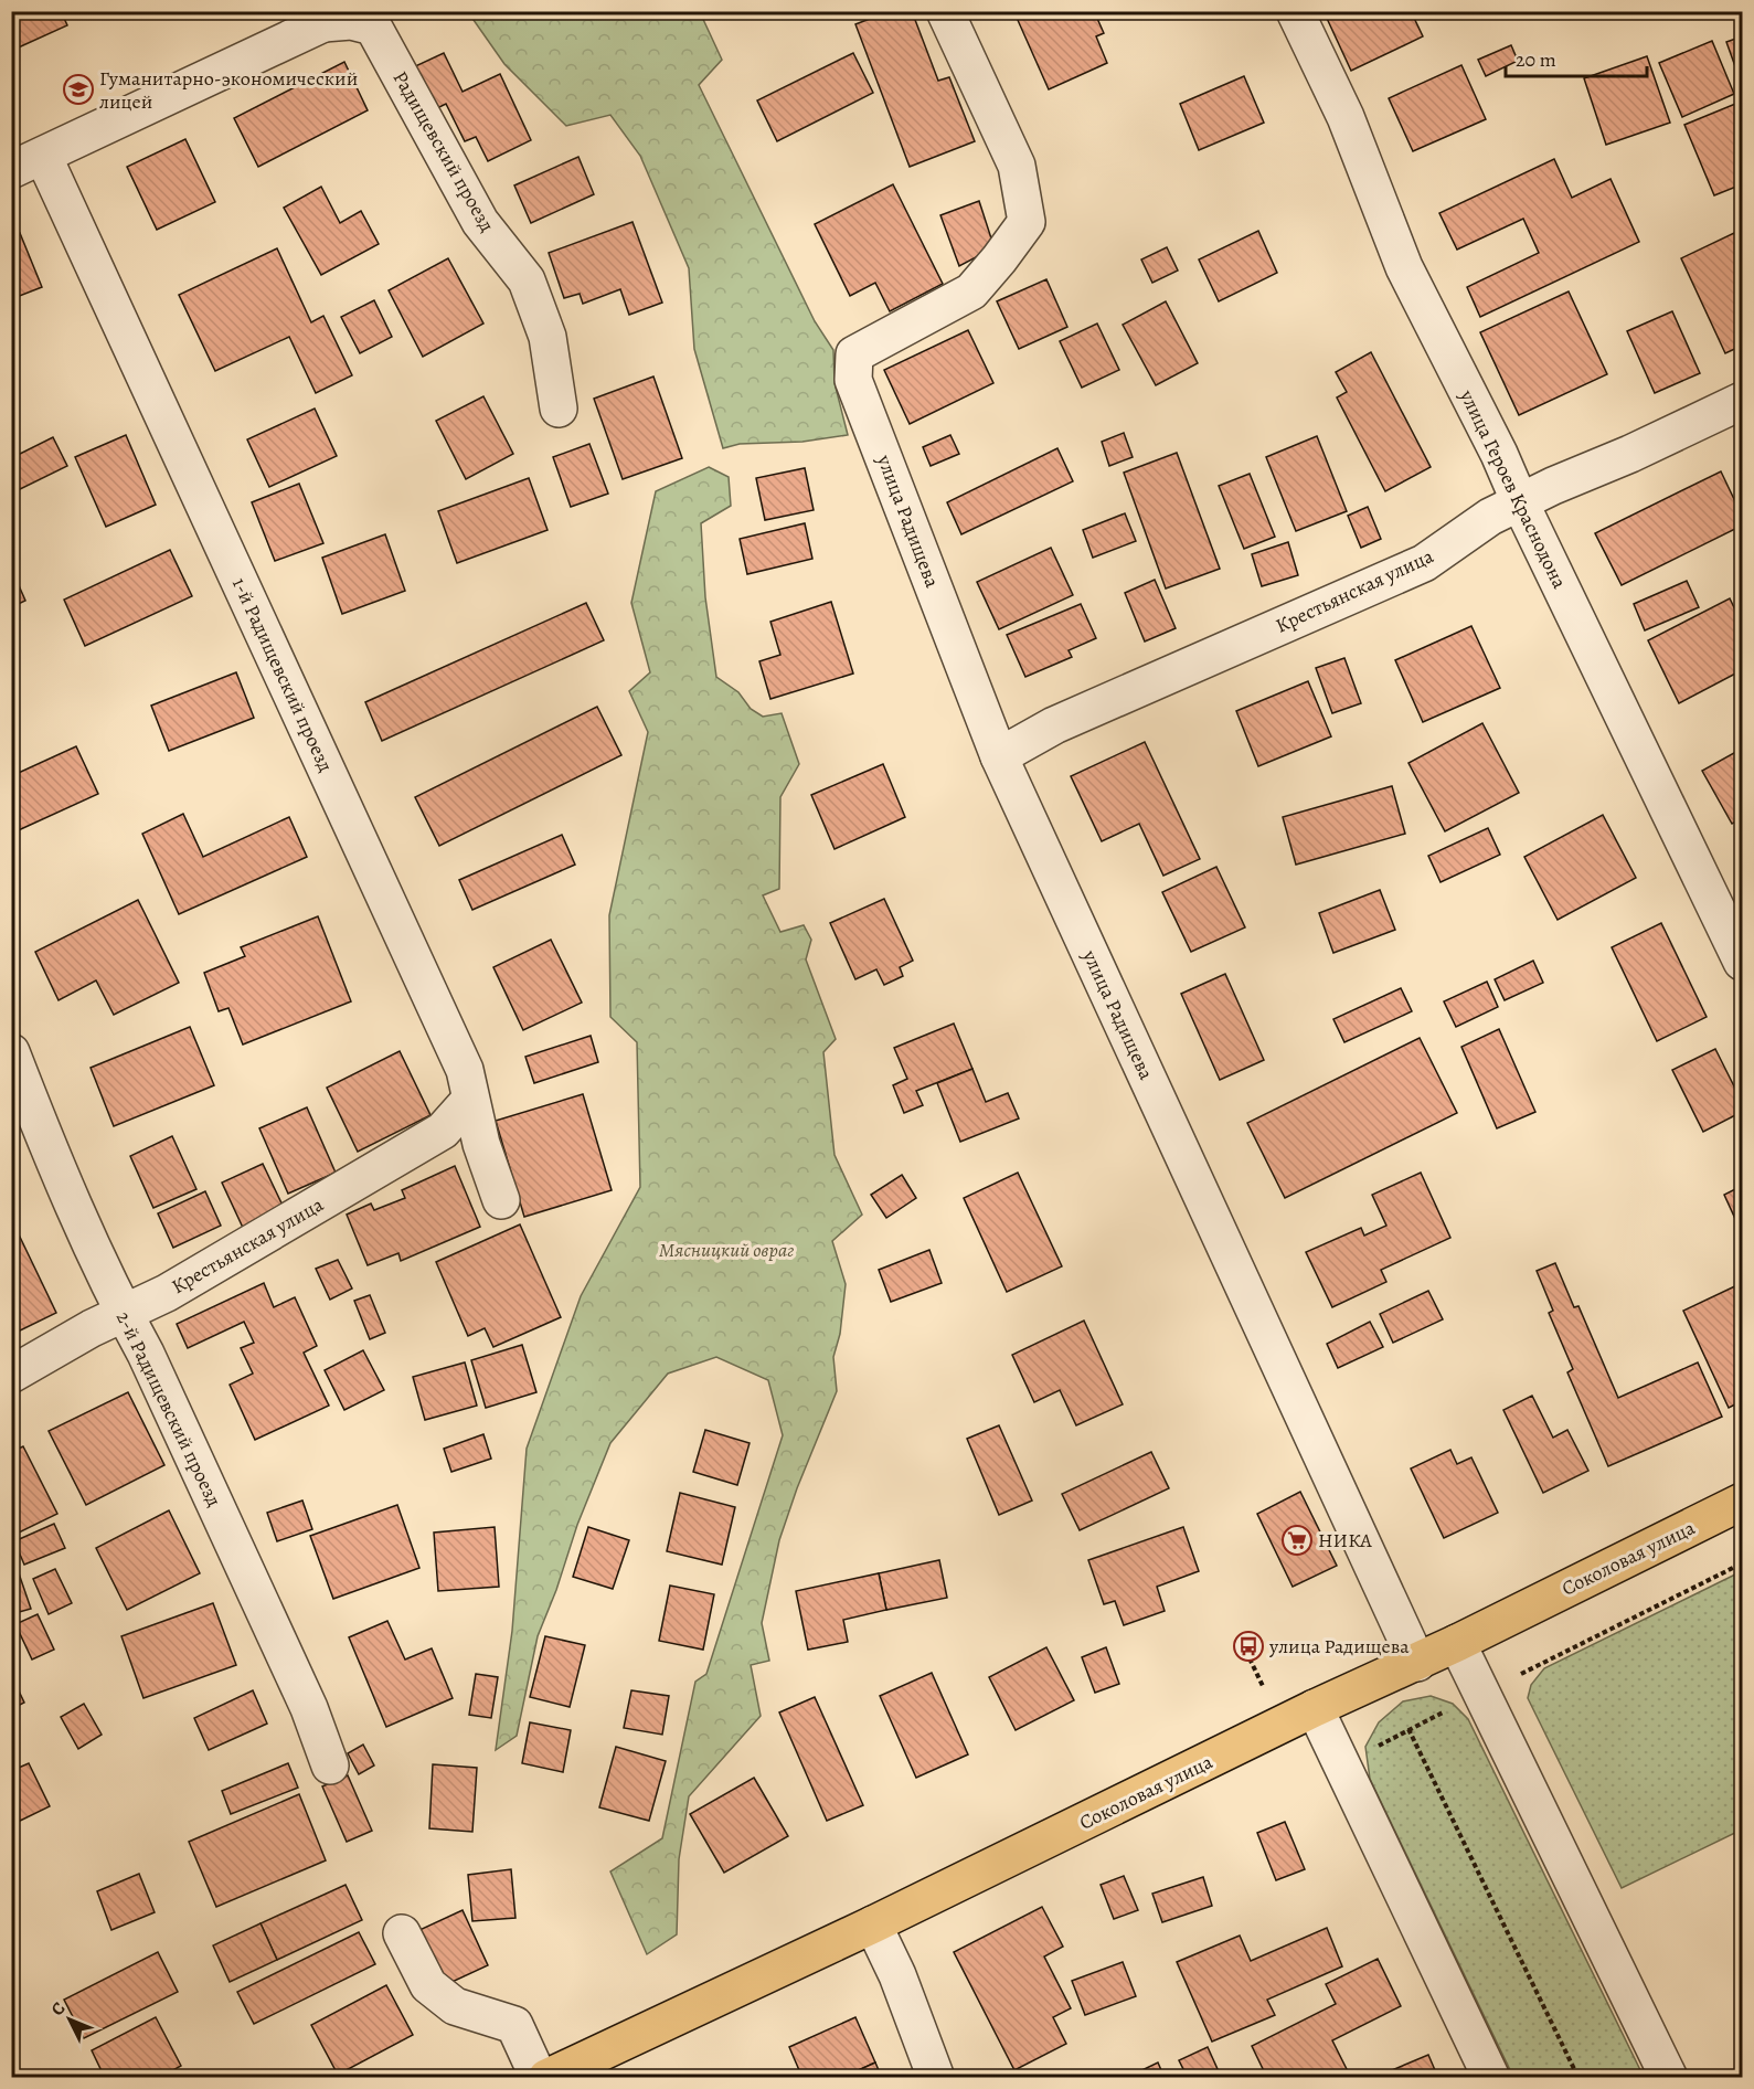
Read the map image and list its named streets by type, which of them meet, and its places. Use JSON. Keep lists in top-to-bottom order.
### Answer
{
  "streets": {
    "main road": ["Соколовая улица"],
    "street": [
      "Радищевский проезд",
      "улица Героев Краснодона",
      "улица Радищева",
      "Крестьянская улица",
      "1-й Радищевский проезд",
      "2-й Радищевский проезд"
    ]
  },
  "crossings": [
    ["улица Героев Краснодона", "Крестьянская улица"],
    ["улица Радищева", "Крестьянская улица"],
    ["улица Радищева", "Соколовая улица"],
    ["Крестьянская улица", "1-й Радищевский проезд"],
    ["Крестьянская улица", "2-й Радищевский проезд"]
  ],
  "parks": ["Мясницкий овраг"],
  "places": {
    "school or university": ["Гуманитарно-экономический лицей"],
    "supermarket": ["НИКА"],
    "bus stop": ["улица Радищева"]
  },
  "scale_bar": "20 m",
  "north": "top left"
}
